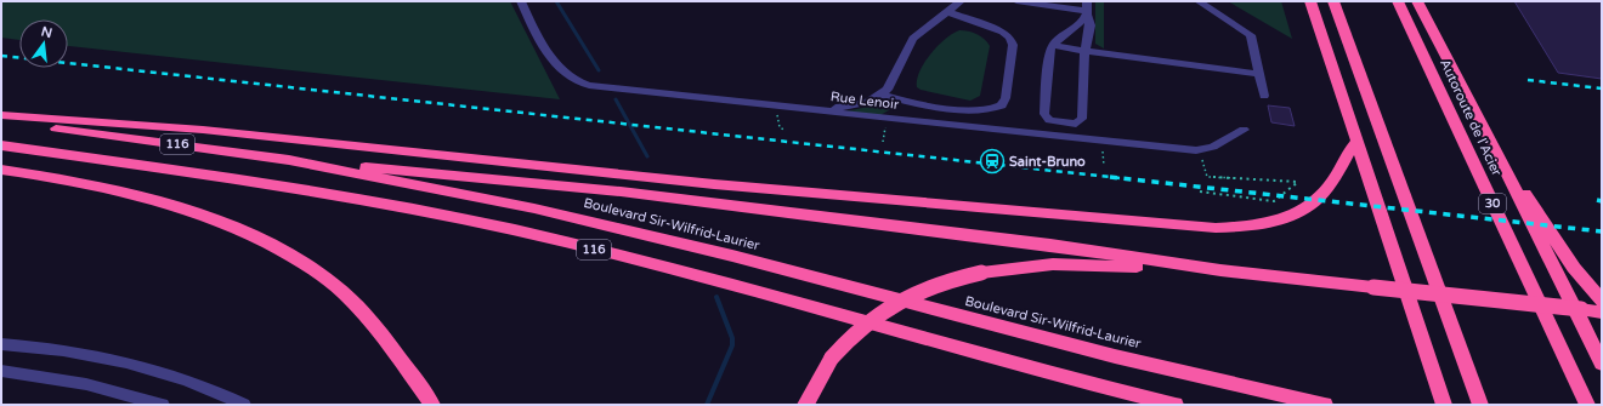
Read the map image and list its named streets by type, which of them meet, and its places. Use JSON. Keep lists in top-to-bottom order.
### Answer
{
  "streets": {
    "highway": [
      "Autoroute de l'Acier",
      "116",
      "30",
      "Boulevard Sir-Wilfrid-Laurier"
    ],
    "street": ["Rue Lenoir"]
  },
  "places": {
    "station": ["Saint-Bruno"]
  },
  "north": "top"
}
